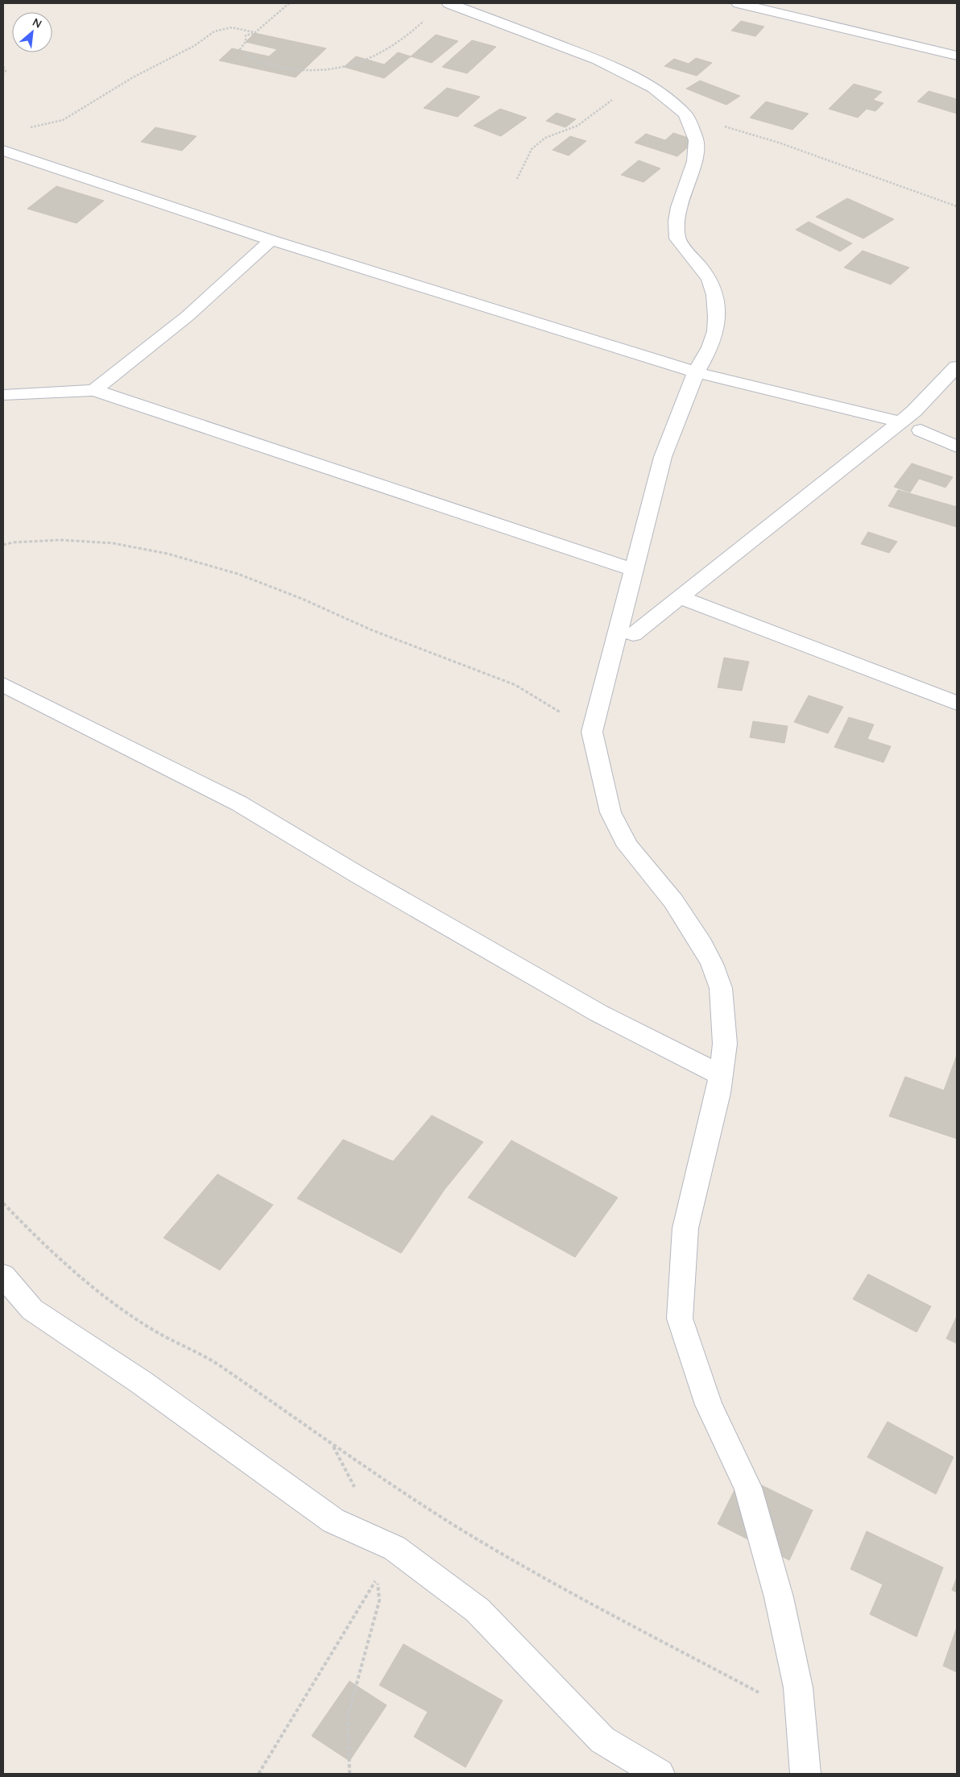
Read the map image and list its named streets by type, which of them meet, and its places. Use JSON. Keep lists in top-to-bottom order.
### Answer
{
  "north": "top right"
}
